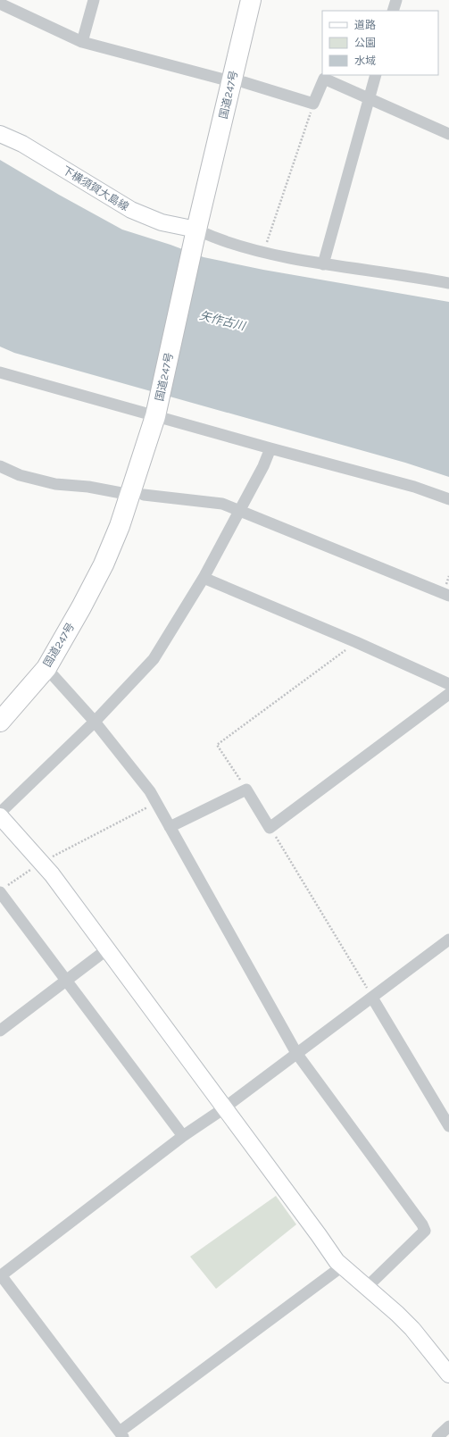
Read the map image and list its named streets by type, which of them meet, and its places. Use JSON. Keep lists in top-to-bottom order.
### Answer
{
  "streets": {
    "highway": ["国道247号"],
    "street": ["下横須賀大島線"]
  },
  "crossings": [
    ["国道247号", "下横須賀大島線"]
  ],
  "water": ["矢作古川"],
  "legend": ["道路", "公園", "水域"]
}
